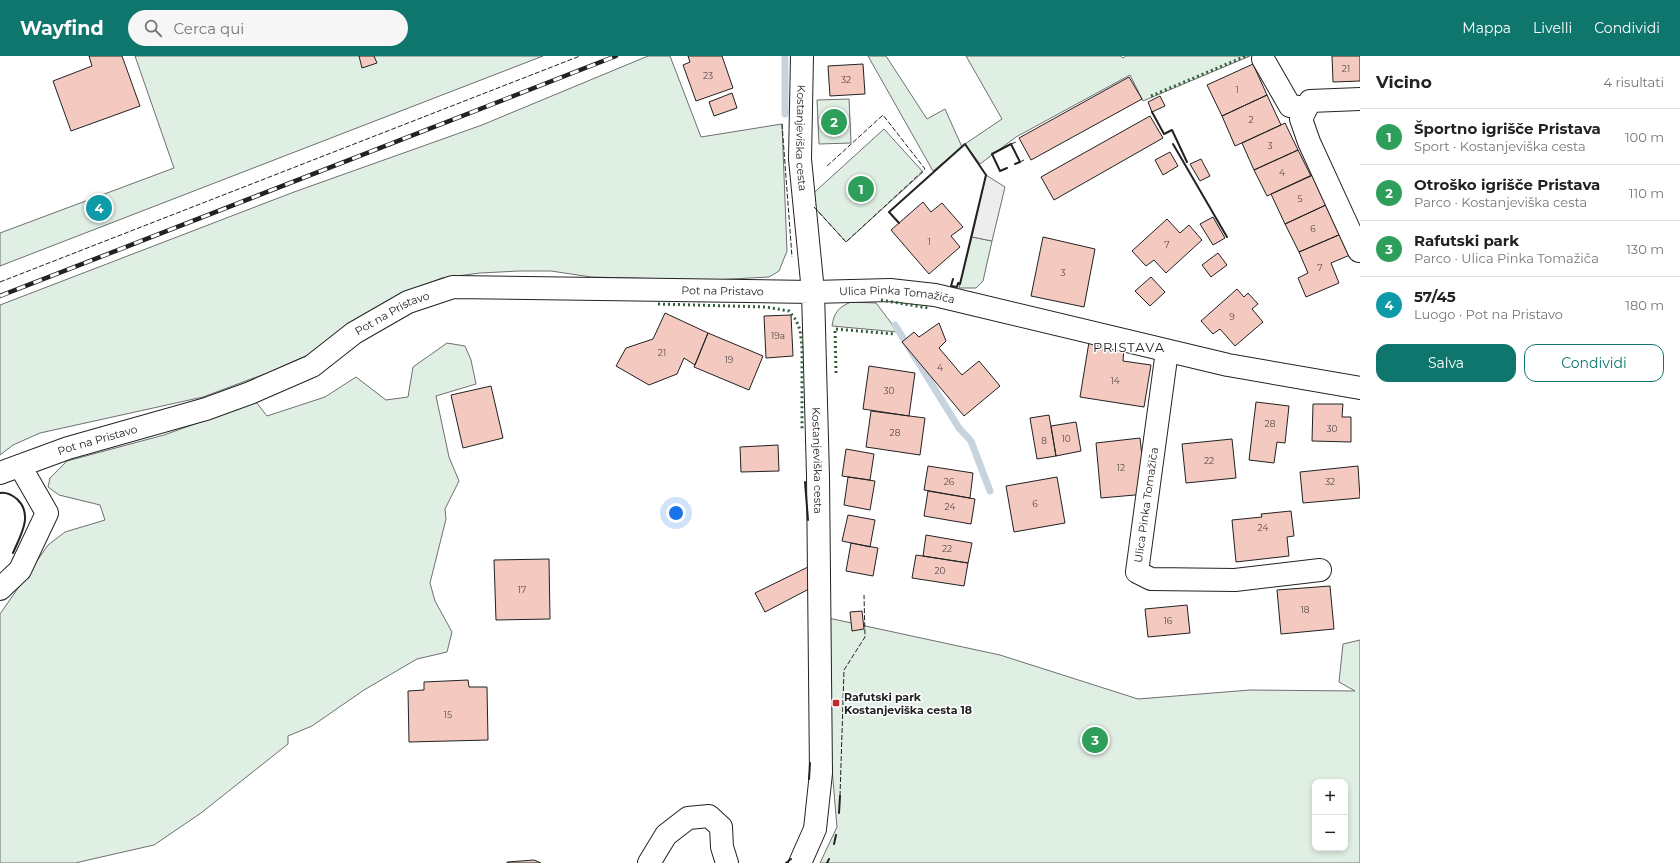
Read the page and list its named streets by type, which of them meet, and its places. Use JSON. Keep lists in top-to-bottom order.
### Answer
{
  "streets": {
    "street": ["Kostanjeviška cesta", "Pot na Pristavo", "Ulica Pinka Tomažiča"]
  },
  "crossings": [
    ["Kostanjeviška cesta", "Pot na Pristavo"],
    ["Kostanjeviška cesta", "Ulica Pinka Tomažiča"],
    ["Pot na Pristavo", "Ulica Pinka Tomažiča"]
  ],
  "districts": ["PRISTAVA"],
  "places": {
    "transit": ["Rafutski park Kostanjeviška cesta 18"]
  },
  "house_numbers": [
    "21",
    "23",
    "32",
    "1",
    "2",
    "3",
    "4",
    "5",
    "6",
    "1",
    "7",
    "7",
    "3",
    "9",
    "19a",
    "21",
    "19",
    "4",
    "14",
    "30",
    "28",
    "30",
    "28",
    "10",
    "8",
    "22",
    "12",
    "26",
    "32",
    "6",
    "24",
    "24",
    "22",
    "20",
    "17",
    "18",
    "16",
    "15"
  ],
  "page": {
    "header": "Wayfind",
    "search": "Cerca qui",
    "nav": ["Mappa", "Livelli", "Condividi"],
    "heading": ["Vicino", "4 risultati"],
    "pins": [
      "2",
      "1",
      "4",
      "3"
    ],
    "list": [
      {
        "mark": "1",
        "name": "Športno igrišče Pristava",
        "note": "Sport · Kostanjeviška cesta",
        "value": "100 m"
      },
      {
        "mark": "2",
        "name": "Otroško igrišče Pristava",
        "note": "Parco · Kostanjeviška cesta",
        "value": "110 m"
      },
      {
        "mark": "3",
        "name": "Rafutski park",
        "note": "Parco · Ulica Pinka Tomažiča",
        "value": "130 m"
      },
      {
        "mark": "4",
        "name": "57/45",
        "note": "Luogo · Pot na Pristavo",
        "value": "180 m"
      }
    ],
    "buttons": ["Salva", "Condividi"],
    "map_buttons": ["+", "−"]
  }
}
